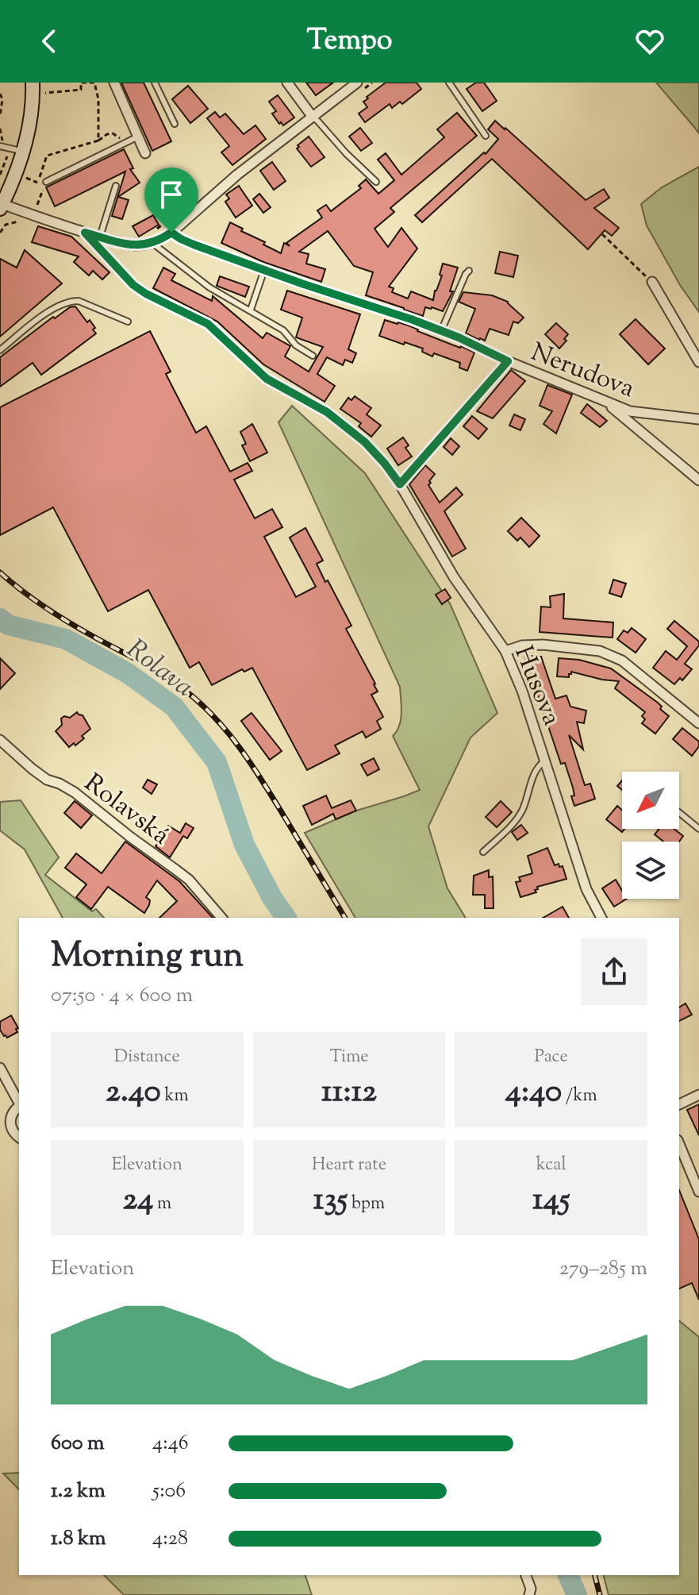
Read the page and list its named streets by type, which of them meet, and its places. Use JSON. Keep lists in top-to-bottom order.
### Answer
{
  "streets": {
    "street": ["Nerudova", "Husova", "Rolavská"]
  },
  "water": ["Rolava"],
  "north": "bottom left",
  "page": {
    "header": "Tempo",
    "heading": ["Morning run", "07:50 · 4 × 600 m"],
    "stats": [
      ["Distance", "2.40 km"],
      ["Time", "11:12"],
      ["Pace", "4:40 /km"],
      ["Elevation", "24 m"],
      ["Heart rate", "135 bpm"],
      ["kcal", "145"]
    ],
    "chart": ["Elevation", "279–285 m"],
    "list": [
      {
        "name": "600 m",
        "note": "4:46"
      },
      {
        "name": "1.2 km",
        "note": "5:06"
      },
      {
        "name": "1.8 km",
        "note": "4:28"
      }
    ]
  }
}
